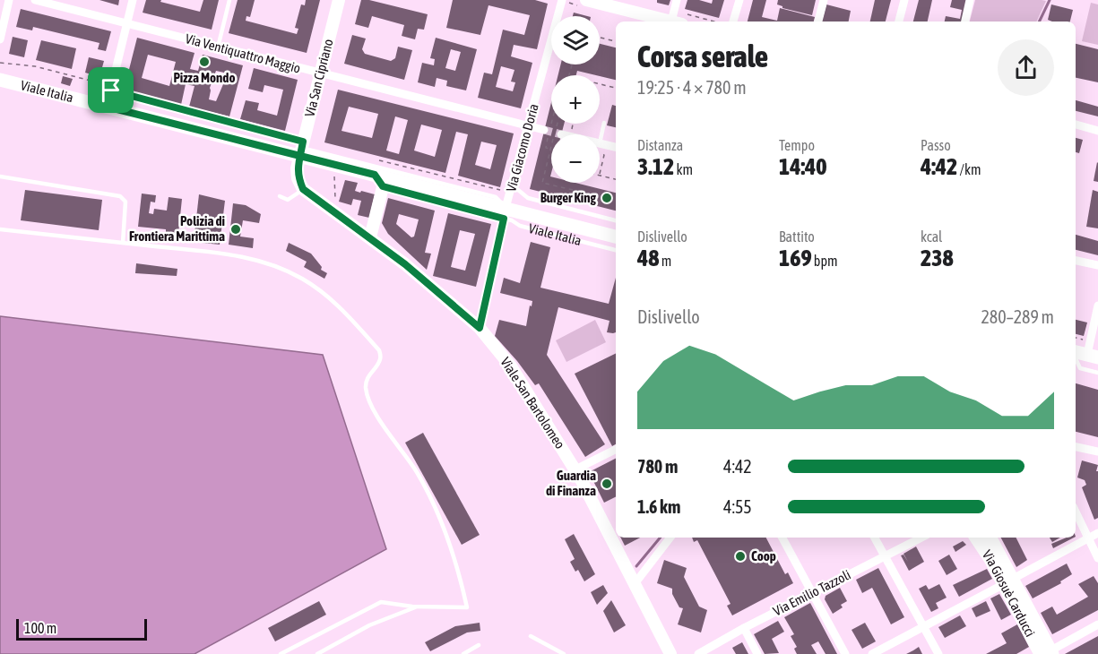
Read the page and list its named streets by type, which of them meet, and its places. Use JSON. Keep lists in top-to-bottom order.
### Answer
{
  "streets": {
    "main road": [
      "Via San Cipriano",
      "Viale Italia",
      "Viale San Bartolomeo",
      "Via Giosuè Carducci"
    ],
    "street": ["Via Ventiquattro Maggio", "Via Giacomo Doria", "Via Emilio Tazzoli"]
  },
  "crossings": [
    ["Via Ventiquattro Maggio", "Via San Cipriano"],
    ["Via Ventiquattro Maggio", "Via Giacomo Doria"],
    ["Via San Cipriano", "Viale Italia"],
    ["Viale Italia", "Via Giacomo Doria"],
    ["Via Giacomo Doria", "Viale San Bartolomeo"]
  ],
  "places": [
    "Pizza Mondo",
    "Burger King",
    "Polizia di Frontiera Marittima",
    "Guardia di Finanza",
    "Coop"
  ],
  "scale_bar": "100 m",
  "page": {
    "map_buttons": ["+", "−"],
    "heading": ["Corsa serale", "19:25 · 4 × 780 m"],
    "stats": [
      ["Distanza", "3.12 km"],
      ["Tempo", "14:40"],
      ["Passo", "4:42 /km"],
      ["Dislivello", "48 m"],
      ["Battito", "169 bpm"],
      ["kcal", "238"]
    ],
    "chart": ["Dislivello", "280–289 m"],
    "list": [
      {
        "name": "780 m",
        "note": "4:42"
      },
      {
        "name": "1.6 km",
        "note": "4:55"
      }
    ],
    "scale": "100 m"
  }
}
